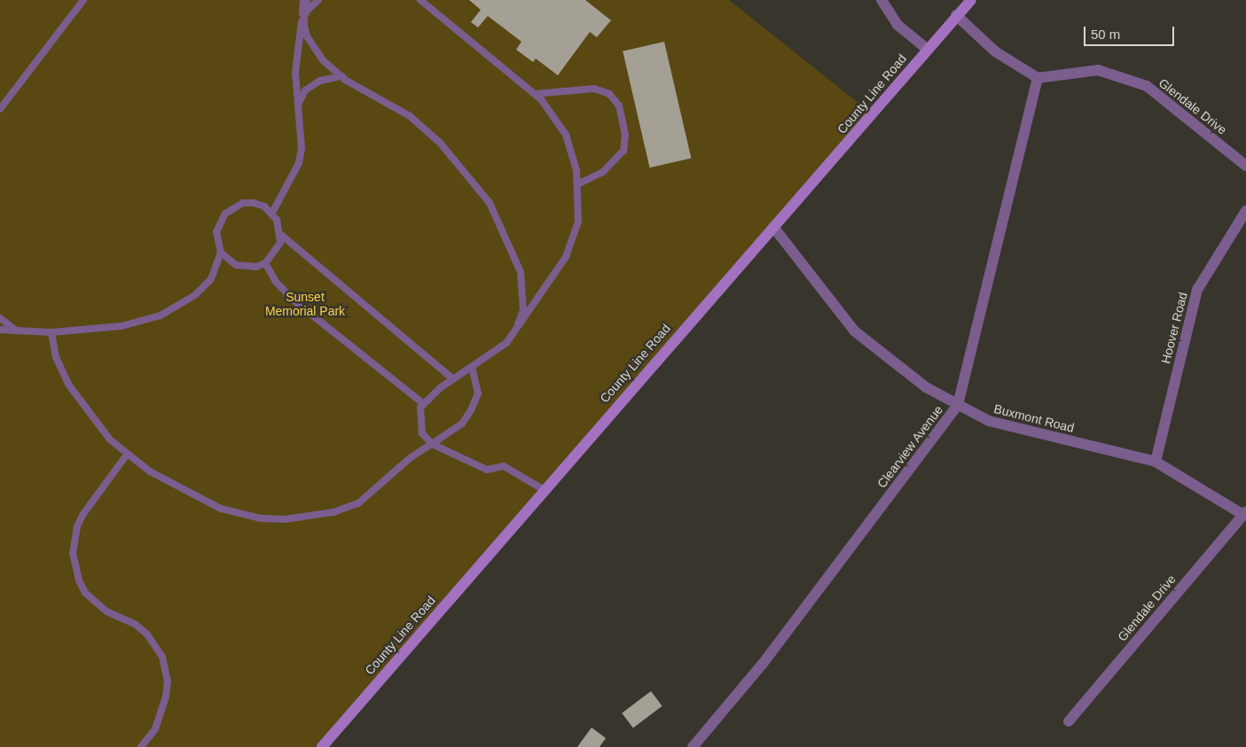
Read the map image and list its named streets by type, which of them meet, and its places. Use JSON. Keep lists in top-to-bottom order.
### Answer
{
  "streets": {
    "main road": ["County Line Road"],
    "street": [
      "Glendale Drive",
      "Hoover Road",
      "Buxmont Road",
      "Clearview Avenue"
    ]
  },
  "crossings": [
    ["County Line Road", "Buxmont Road"],
    ["Glendale Drive", "Buxmont Road"],
    ["Glendale Drive", "Clearview Avenue"],
    ["Hoover Road", "Buxmont Road"],
    ["Buxmont Road", "Clearview Avenue"]
  ],
  "parks": ["Sunset Memorial Park"],
  "scale_bar": "50 m"
}
